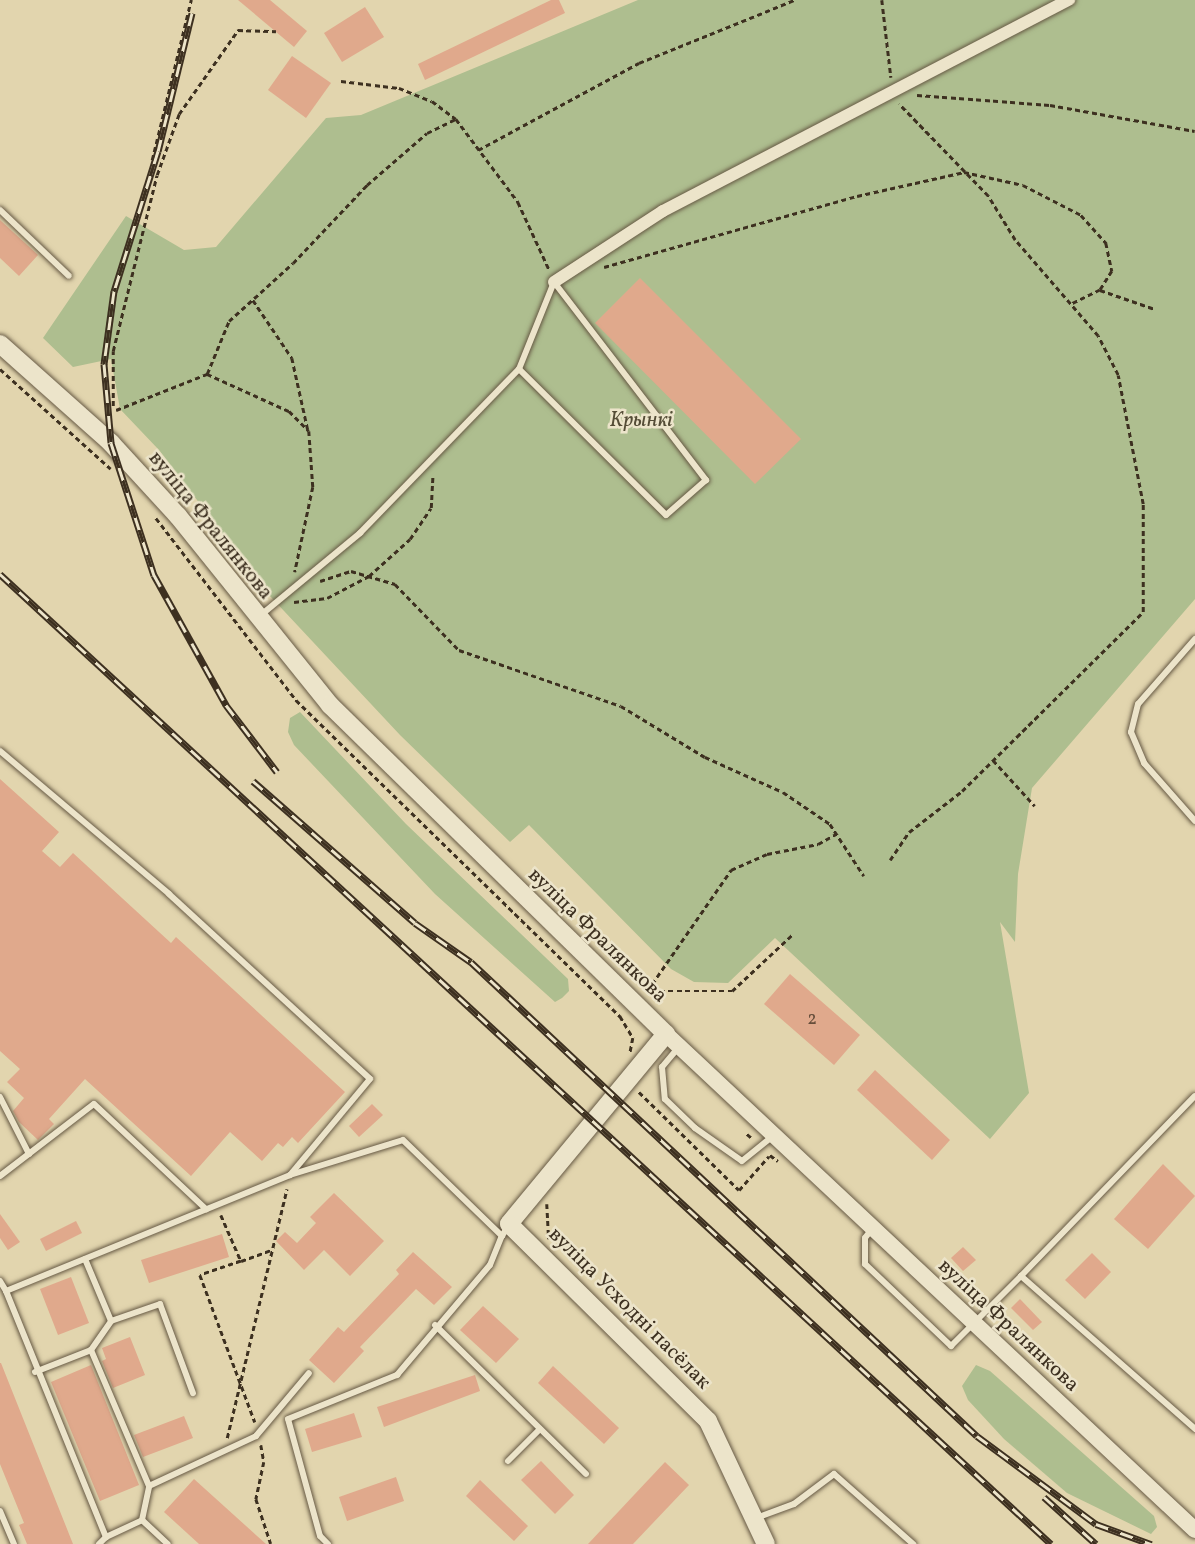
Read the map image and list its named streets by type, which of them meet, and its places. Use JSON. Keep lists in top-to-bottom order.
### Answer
{
  "streets": {
    "main road": ["вуліца Фралянкова", "вуліца Усходні пасёлак"]
  },
  "parks": ["Крынкі"],
  "house_numbers": ["2"]
}
